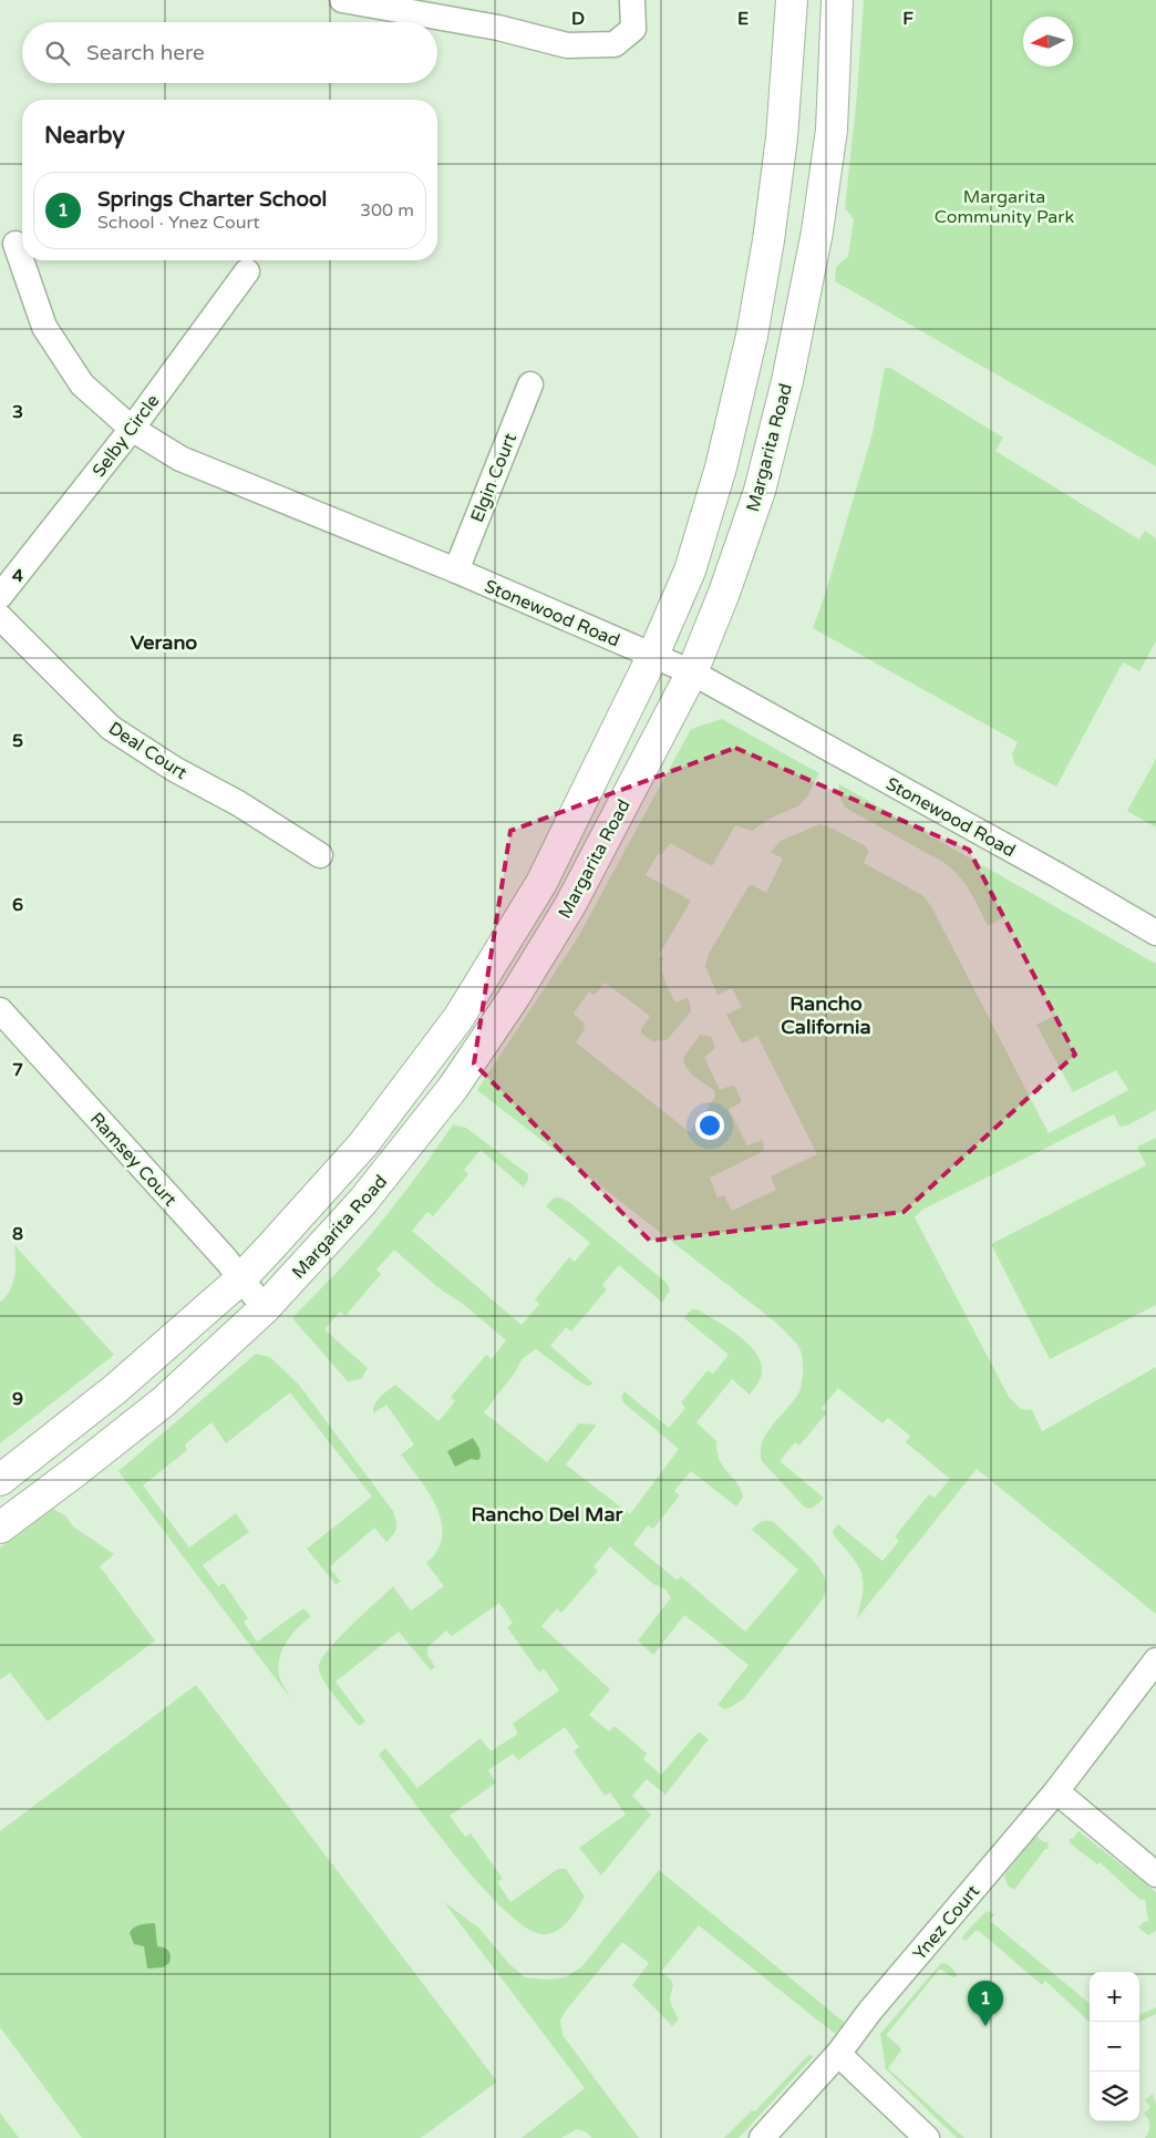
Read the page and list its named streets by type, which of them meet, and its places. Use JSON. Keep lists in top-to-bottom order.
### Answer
{
  "streets": {
    "main road": ["Margarita Road"],
    "street": [
      "Selby Circle",
      "Elgin Court",
      "Stonewood Road",
      "Deal Court",
      "Ramsey Court",
      "Ynez Court"
    ]
  },
  "crossings": [
    ["Selby Circle", "Stonewood Road"],
    ["Margarita Road", "Stonewood Road"],
    ["Margarita Road", "Ramsey Court"],
    ["Elgin Court", "Stonewood Road"]
  ],
  "districts": ["Verano", "Rancho California", "Rancho Del Mar"],
  "parks": ["Margarita Community Park"],
  "north": "left",
  "page": {
    "search": "Search here",
    "heading": "Nearby",
    "list": [
      {
        "mark": "1",
        "name": "Springs Charter School",
        "note": "School · Ynez Court",
        "value": "300 m"
      }
    ],
    "map_buttons": ["+", "−"],
    "pins": "1"
  },
  "grid": {
    "columns": ["D", "E", "F"],
    "rows": [
      "3",
      "4",
      "5",
      "6",
      "7",
      "8",
      "9"
    ]
  }
}
